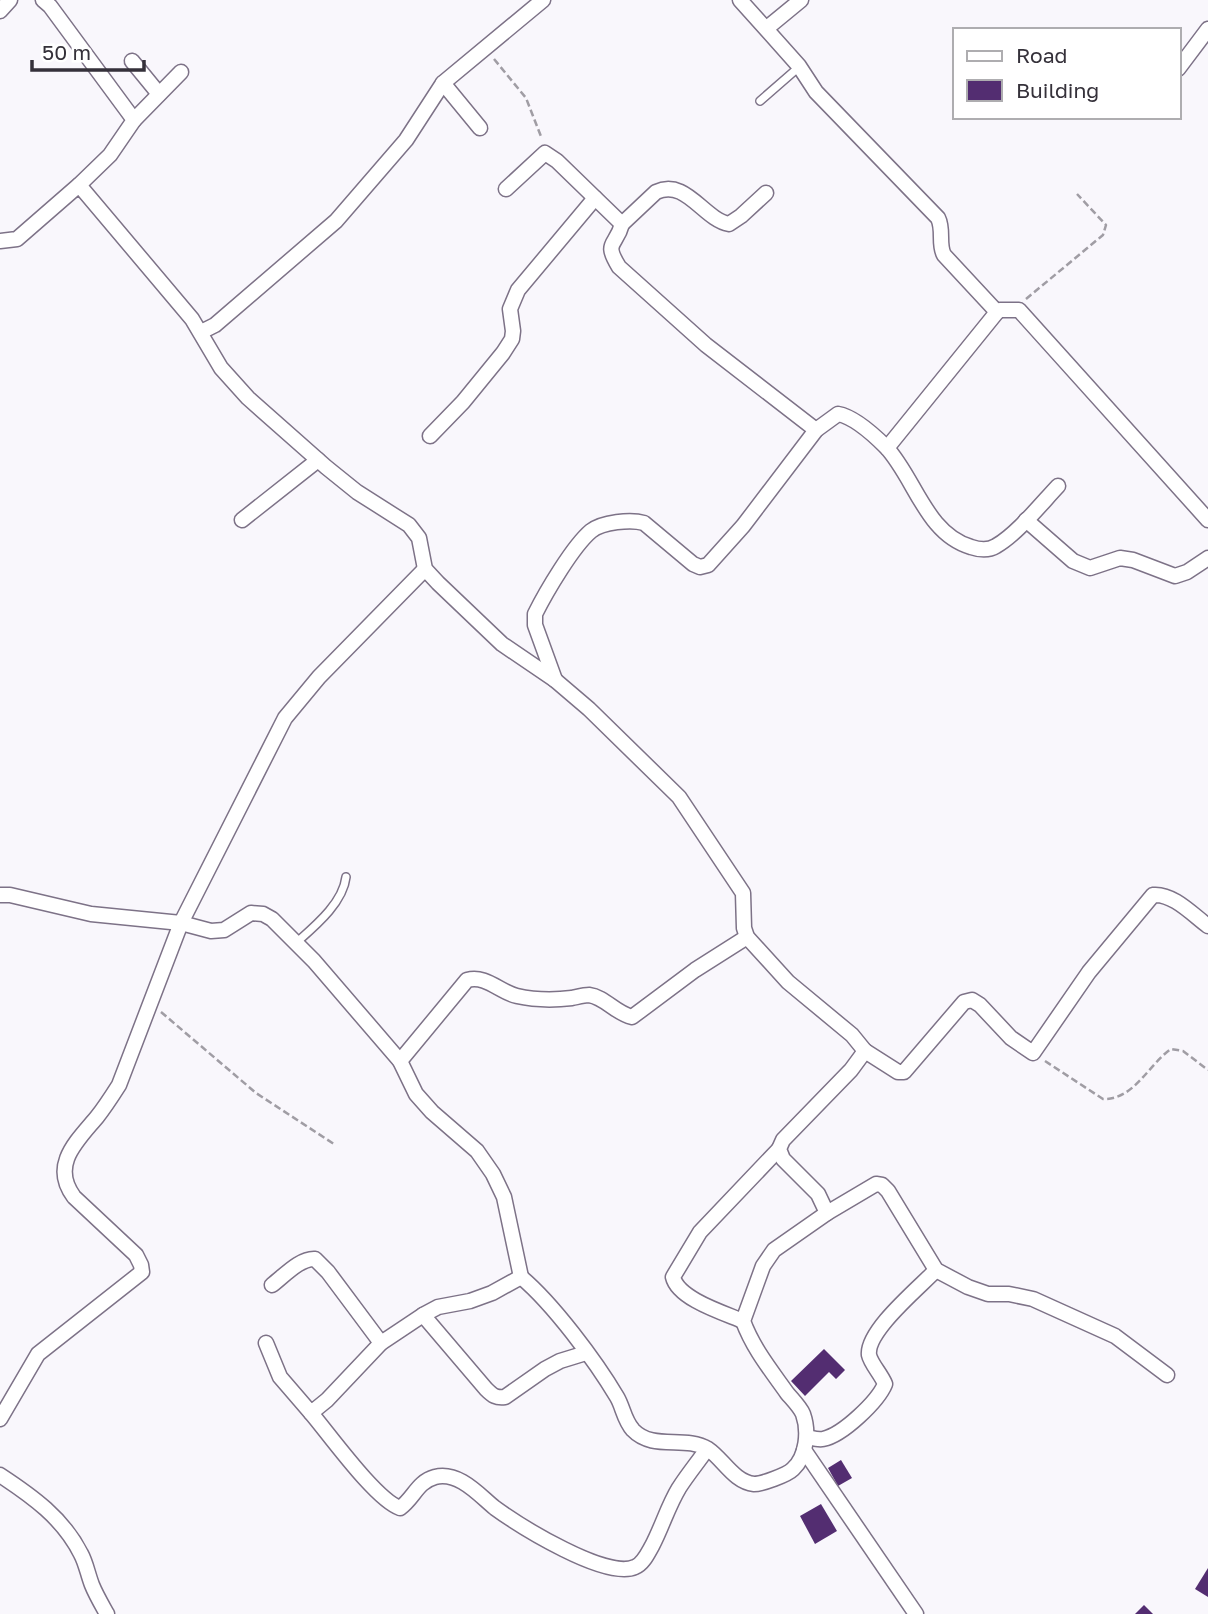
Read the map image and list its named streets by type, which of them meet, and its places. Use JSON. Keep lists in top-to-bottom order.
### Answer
{
  "legend": ["Road", "Building"],
  "scale_bar": "50 m"
}
